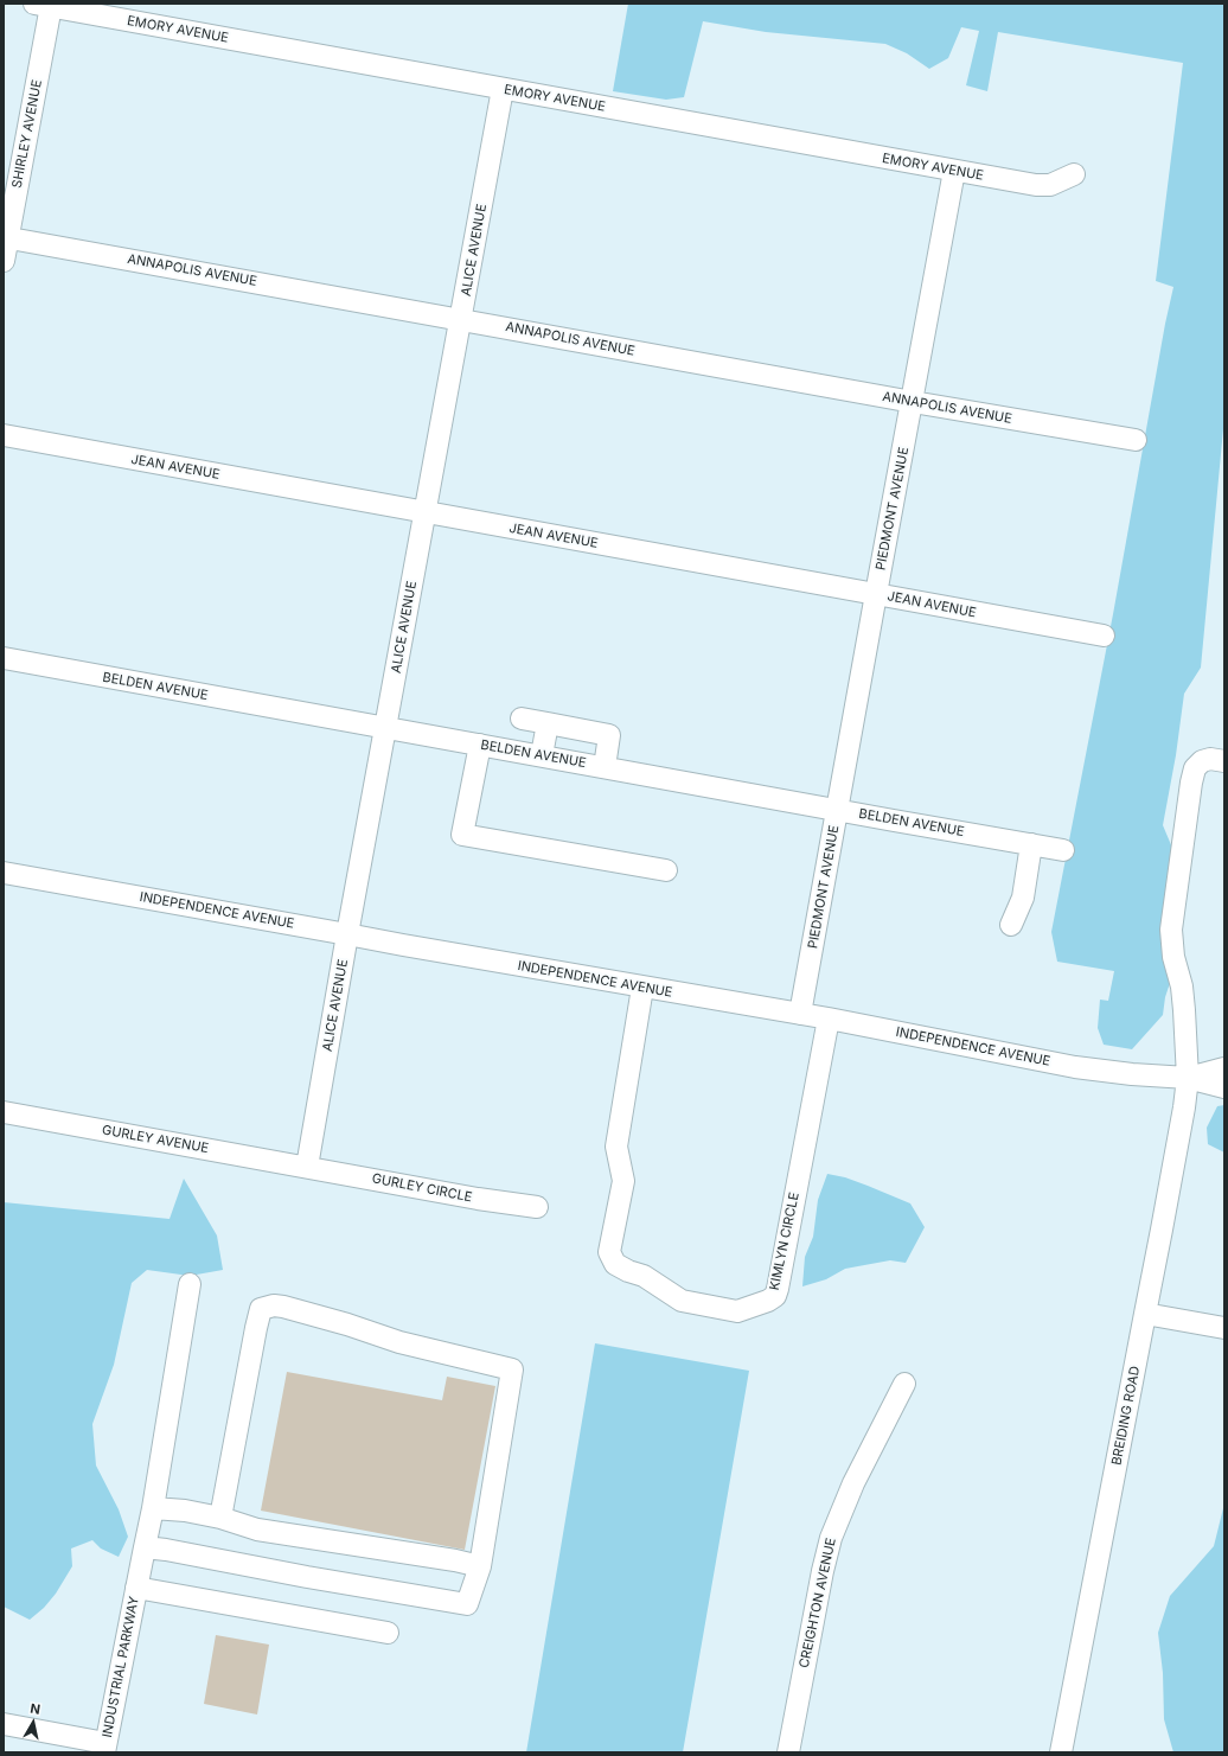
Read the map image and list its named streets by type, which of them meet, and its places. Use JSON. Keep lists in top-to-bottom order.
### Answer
{
  "streets": {
    "street": [
      "EMORY AVENUE",
      "SHIRLEY AVENUE",
      "ALICE AVENUE",
      "ANNAPOLIS AVENUE",
      "JEAN AVENUE",
      "PIEDMONT AVENUE",
      "BELDEN AVENUE",
      "INDEPENDENCE AVENUE",
      "GURLEY AVENUE",
      "GURLEY CIRCLE",
      "KIMLYN CIRCLE",
      "BREIDING ROAD",
      "CREIGHTON AVENUE",
      "INDUSTRIAL PARKWAY"
    ]
  },
  "crossings": [
    ["EMORY AVENUE", "SHIRLEY AVENUE"],
    ["EMORY AVENUE", "ALICE AVENUE"],
    ["EMORY AVENUE", "PIEDMONT AVENUE"],
    ["SHIRLEY AVENUE", "ANNAPOLIS AVENUE"],
    ["ALICE AVENUE", "ANNAPOLIS AVENUE"],
    ["ALICE AVENUE", "JEAN AVENUE"],
    ["ALICE AVENUE", "BELDEN AVENUE"],
    ["ALICE AVENUE", "INDEPENDENCE AVENUE"],
    ["ALICE AVENUE", "GURLEY AVENUE"],
    ["ALICE AVENUE", "GURLEY CIRCLE"],
    ["ANNAPOLIS AVENUE", "PIEDMONT AVENUE"],
    ["JEAN AVENUE", "PIEDMONT AVENUE"],
    ["PIEDMONT AVENUE", "BELDEN AVENUE"],
    ["PIEDMONT AVENUE", "INDEPENDENCE AVENUE"],
    ["INDEPENDENCE AVENUE", "KIMLYN CIRCLE"],
    ["INDEPENDENCE AVENUE", "BREIDING ROAD"],
    ["GURLEY AVENUE", "GURLEY CIRCLE"]
  ],
  "north": "top"
}
